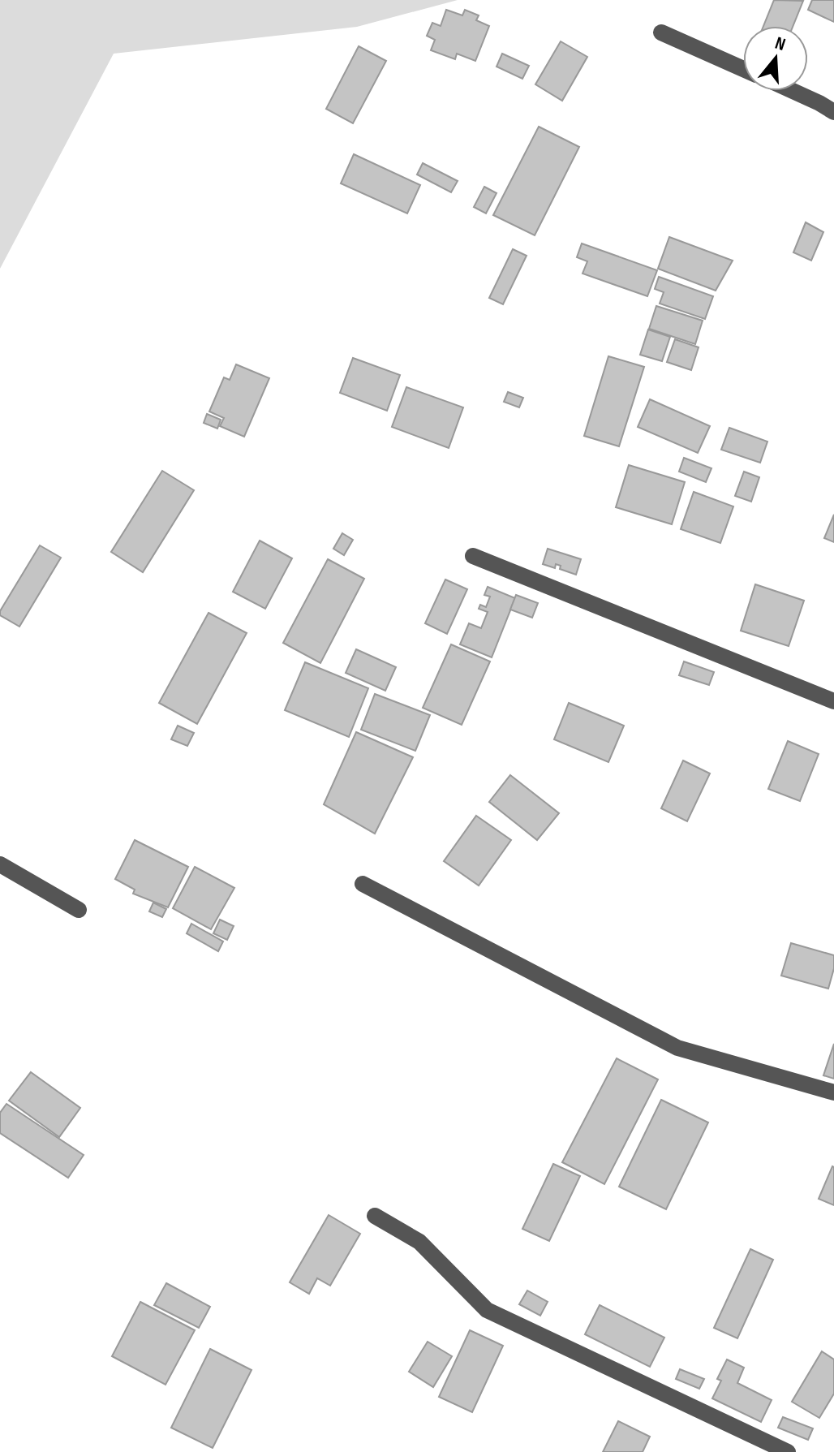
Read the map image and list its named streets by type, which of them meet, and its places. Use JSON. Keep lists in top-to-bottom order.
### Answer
{
  "north": "top"
}
